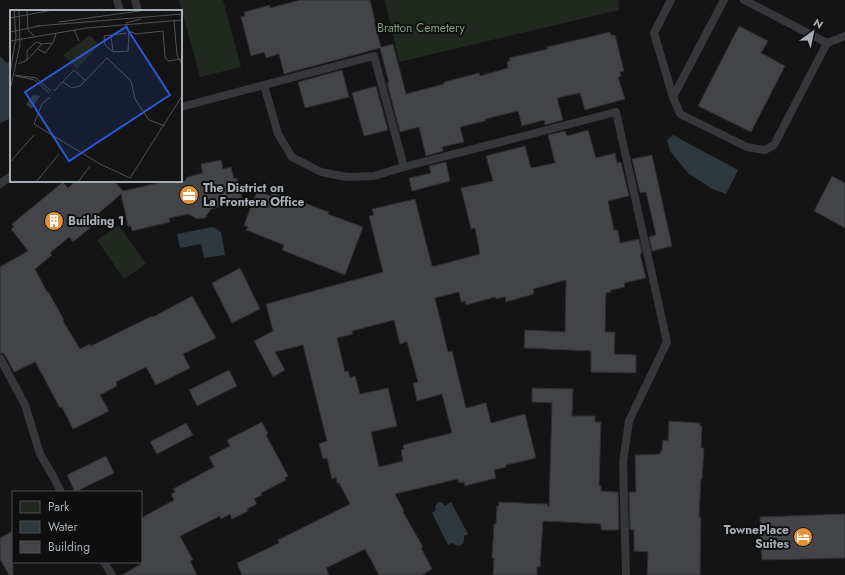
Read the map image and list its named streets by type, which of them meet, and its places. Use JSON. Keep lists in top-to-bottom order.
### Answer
{
  "parks": ["Bratton Cemetery"],
  "places": {
    "office": ["The District on La Frontera Office"],
    "building": ["Building 1"],
    "hotel": ["TownePlace Suites"]
  },
  "legend": ["Park", "Water", "Building"],
  "north": "top right"
}
